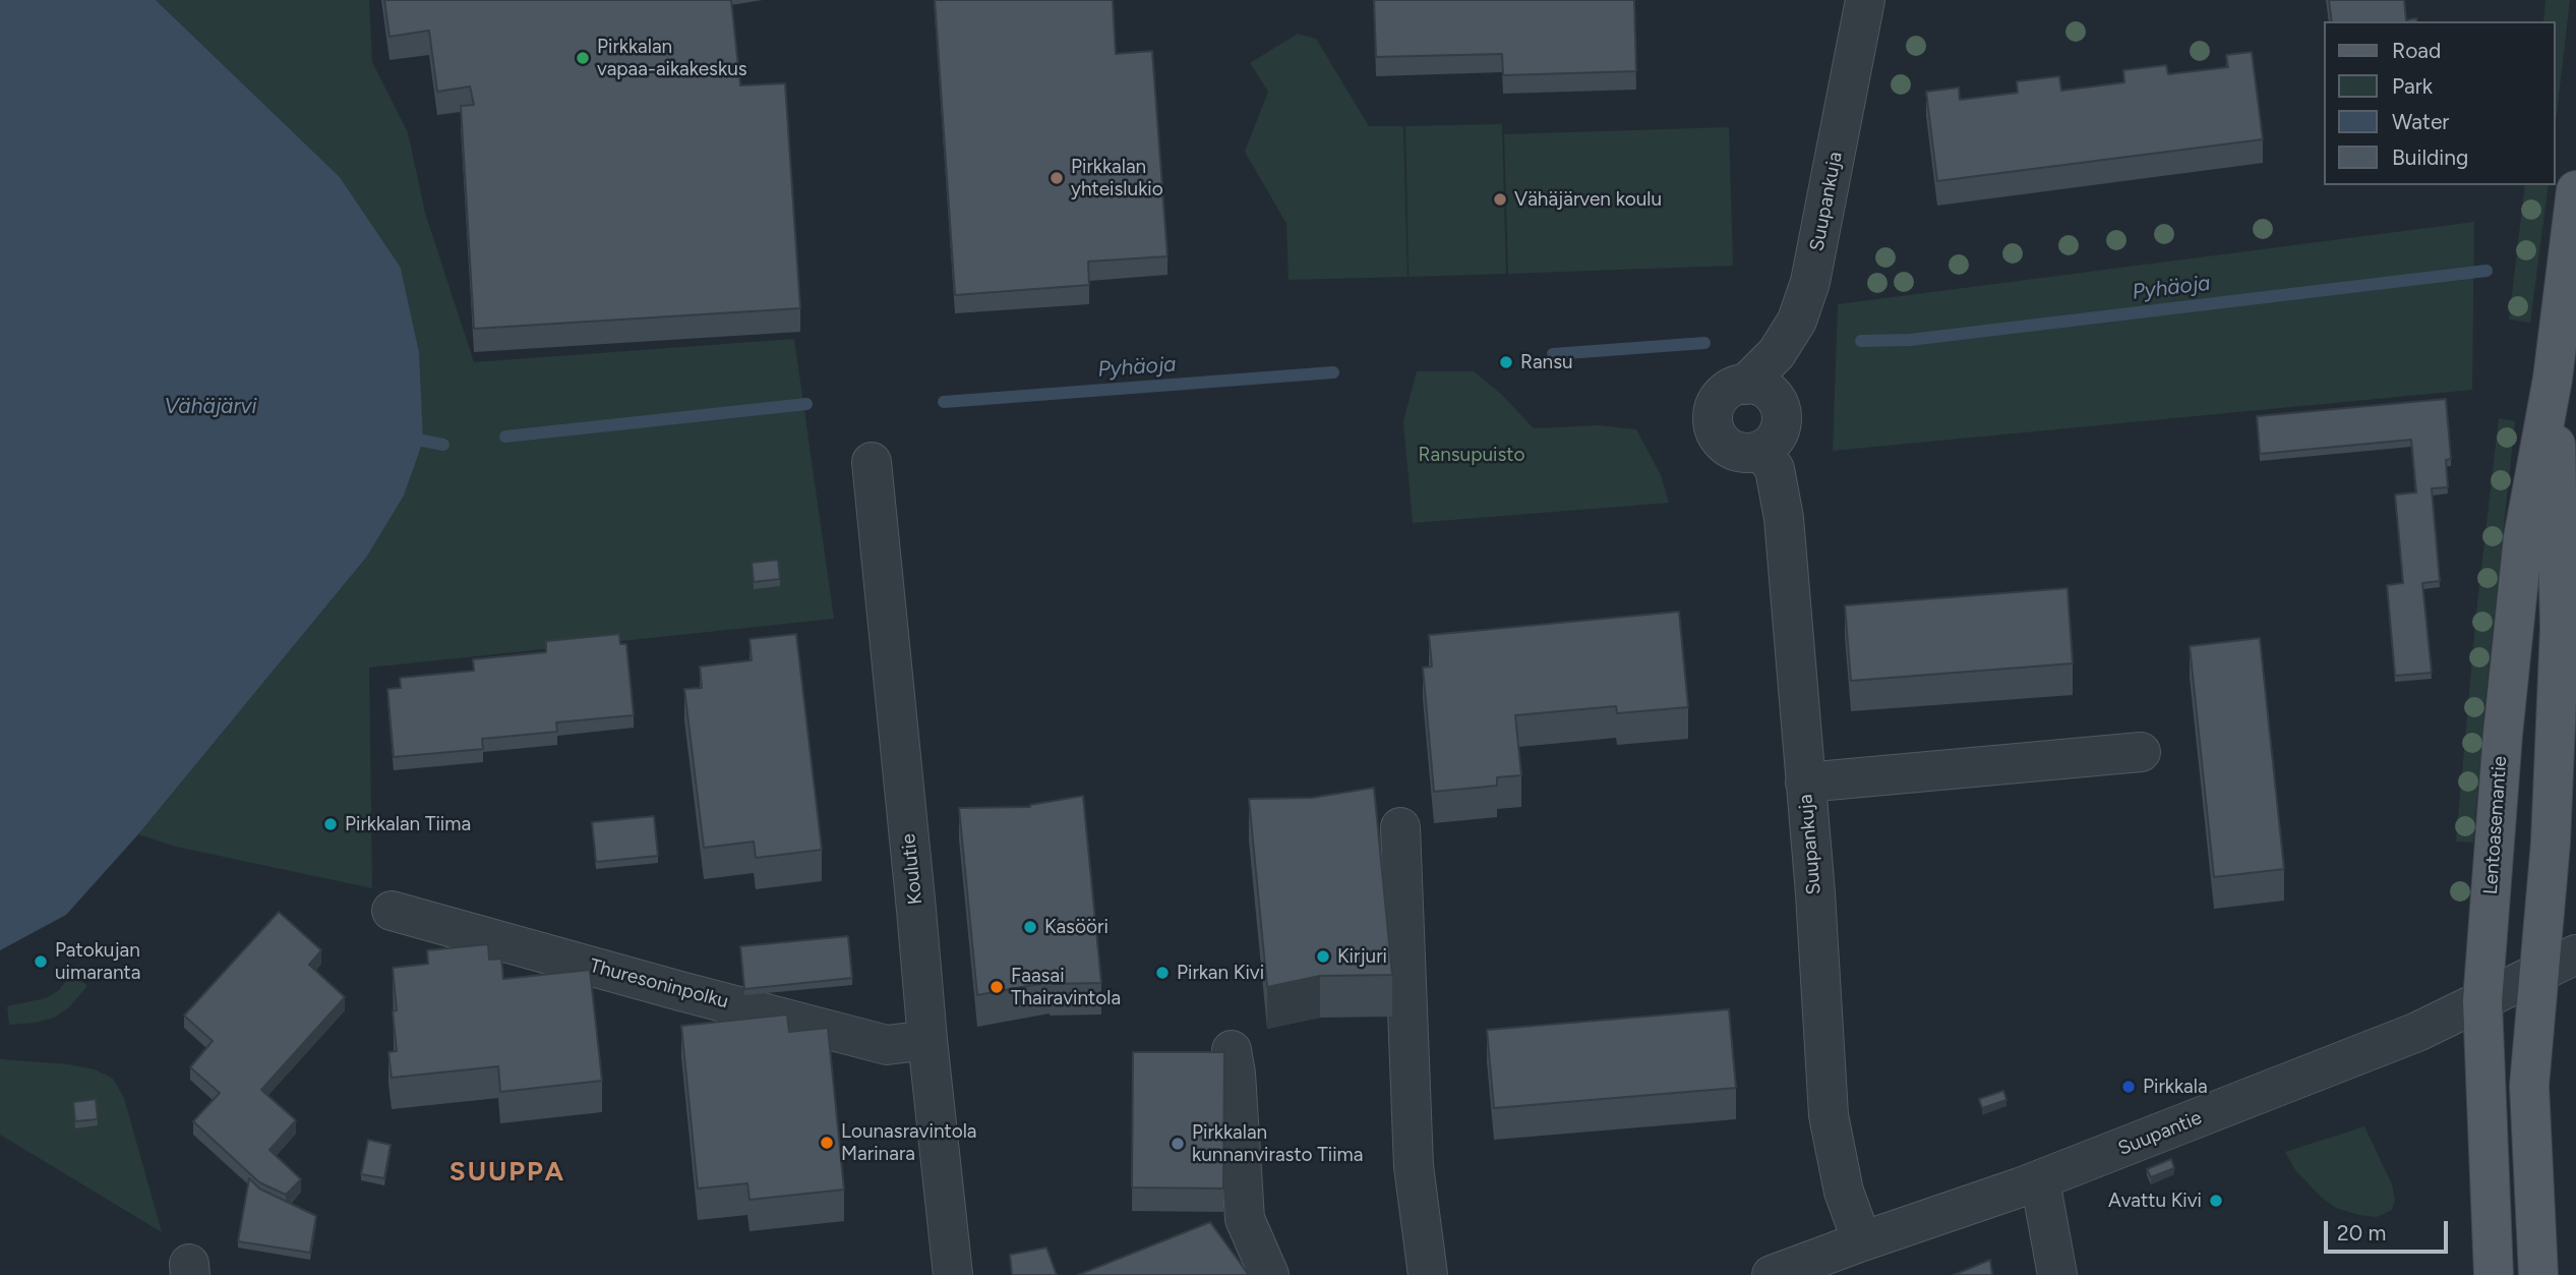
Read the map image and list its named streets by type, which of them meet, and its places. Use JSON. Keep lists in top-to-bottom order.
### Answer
{
  "streets": {
    "main road": ["Lentoasemantie"],
    "street": [
      "Suupankuja",
      "Koulutie",
      "Thuresoninpolku",
      "Suupantie"
    ]
  },
  "crossings": [
    ["Suupankuja", "Suupantie"],
    ["Lentoasemantie", "Suupantie"],
    ["Koulutie", "Thuresoninpolku"]
  ],
  "districts": ["SUUPPA"],
  "water": ["Pyhäoja", "Vähäjärvi"],
  "parks": ["Ransupuisto"],
  "places": [
    "Pirkkalan vapaa-aikakeskus",
    "Pirkkalan yhteislukio",
    "Vähäjärven koulu",
    "Ransu",
    "Pirkkalan Tiima",
    "Kasööri",
    "Kirjuri",
    "Patokujan uimaranta",
    "Pirkan Kivi",
    "Faasai Thairavintola",
    "Pirkkala",
    "Lounasravintola Marinara",
    "Pirkkalan kunnanvirasto Tiima",
    "Avattu Kivi"
  ],
  "legend": [
    "Road",
    "Park",
    "Water",
    "Building"
  ],
  "scale_bar": "20 m"
}
